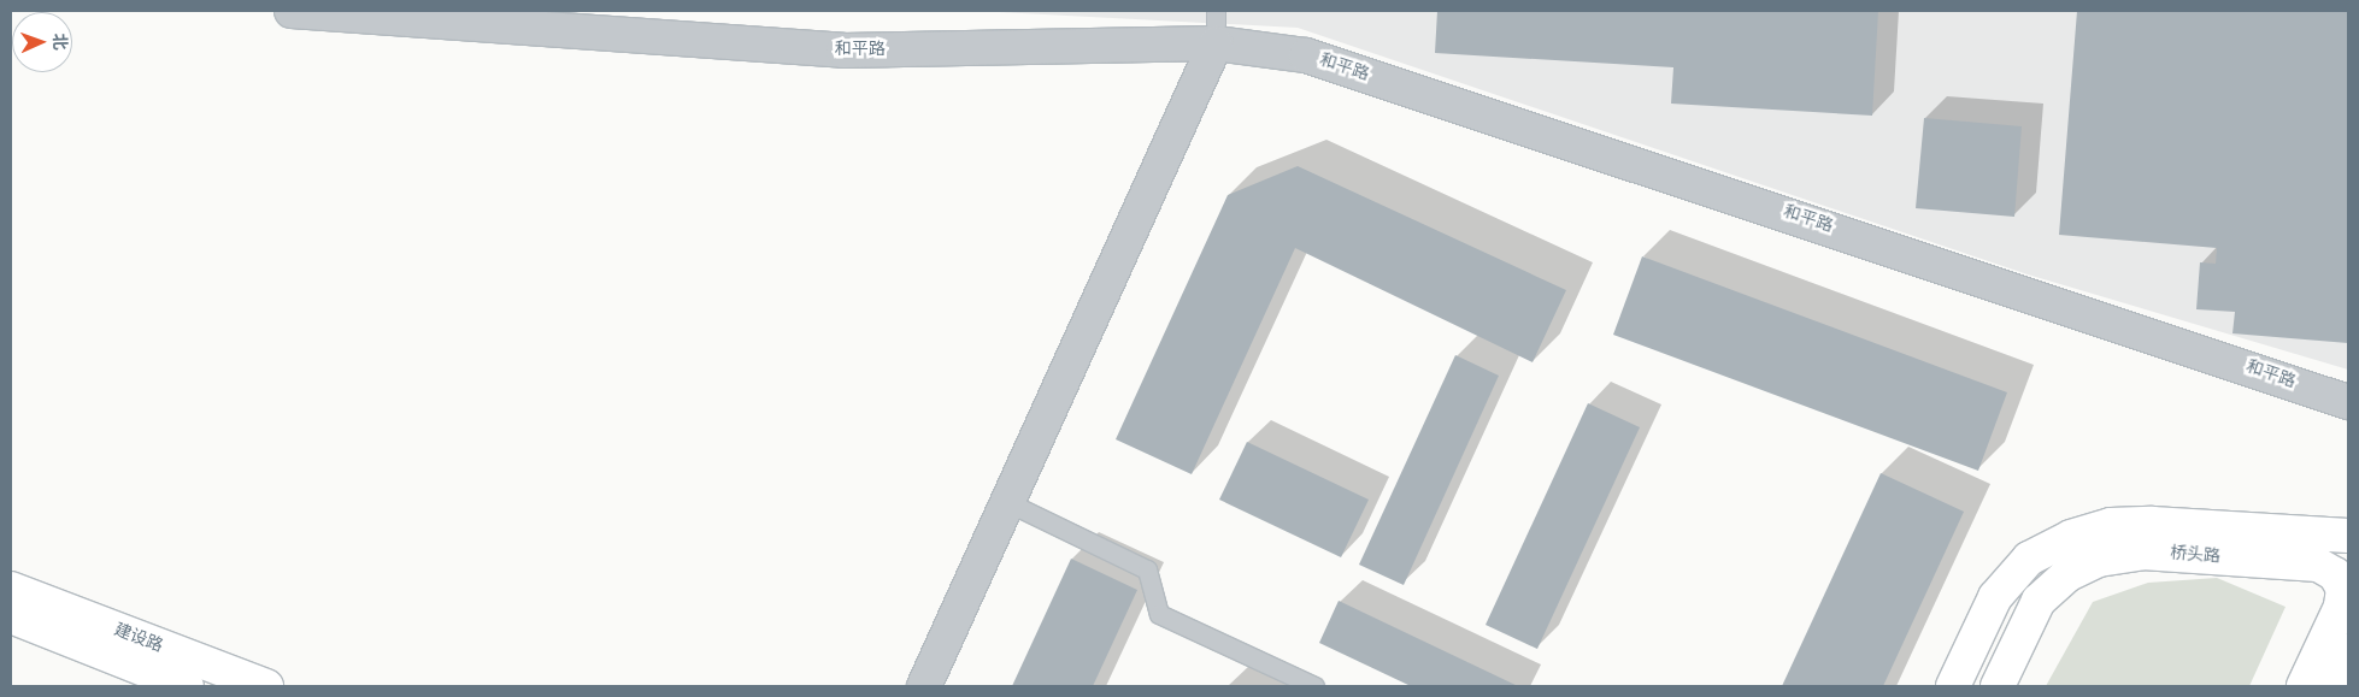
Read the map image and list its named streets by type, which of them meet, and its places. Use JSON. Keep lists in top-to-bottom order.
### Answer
{
  "streets": {
    "main road": ["桥头路", "建设路"],
    "street": ["和平路"]
  },
  "north": "right"
}
